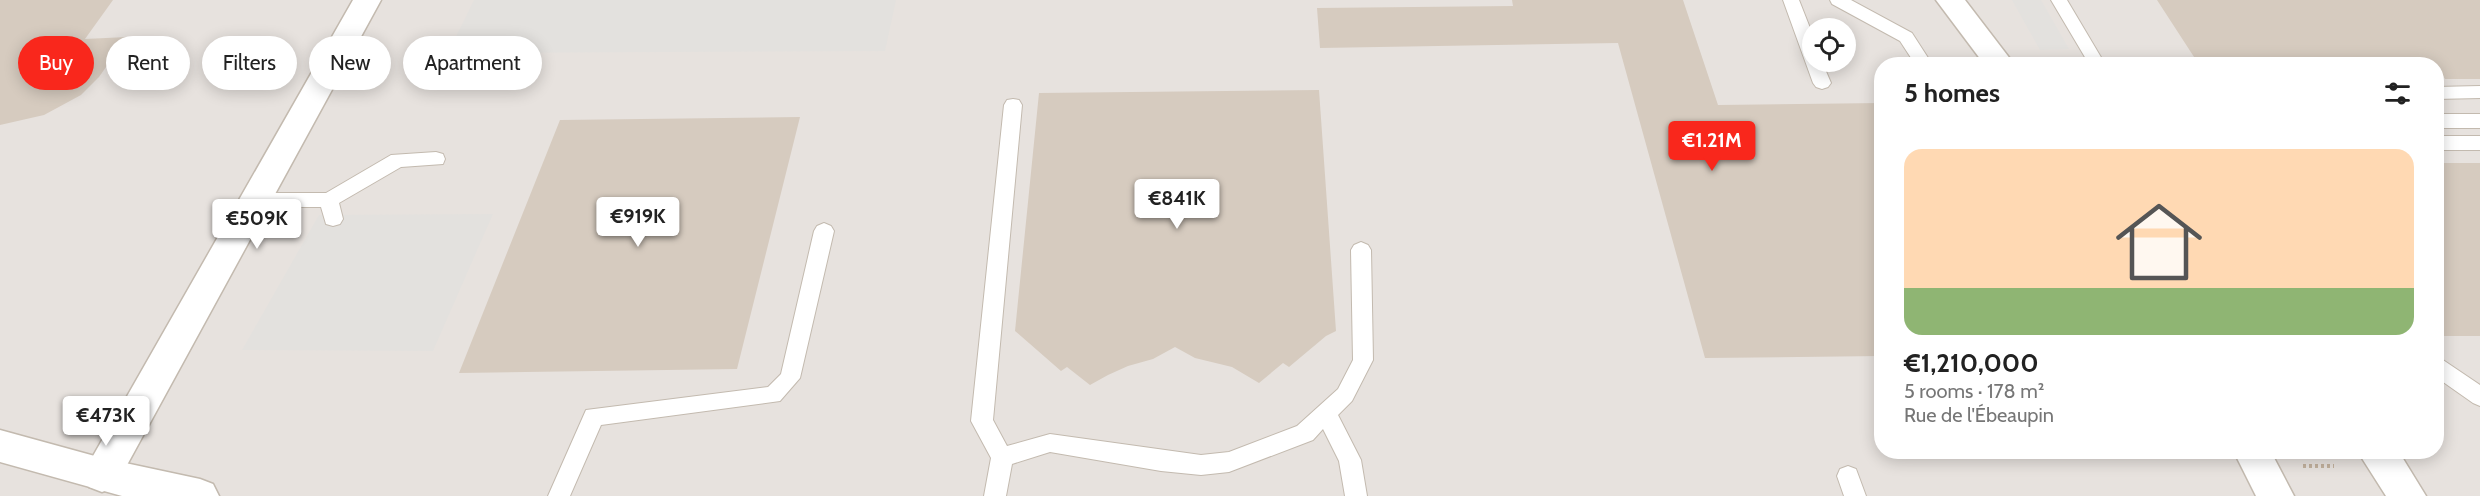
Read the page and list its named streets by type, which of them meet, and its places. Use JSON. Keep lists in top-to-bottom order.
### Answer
{
  "page": {
    "chip": [
      "Buy",
      "Rent",
      "Filters",
      "New",
      "Apartment"
    ],
    "heading": "5 homes",
    "price": [
      "€1.21M",
      "€841K",
      "€919K",
      "€509K",
      "€473K"
    ],
    "list": [
      {
        "name": "€1,210,000",
        "note": "5 rooms · 178 m² · Rue de l'Ébeaupin"
      }
    ]
  }
}
